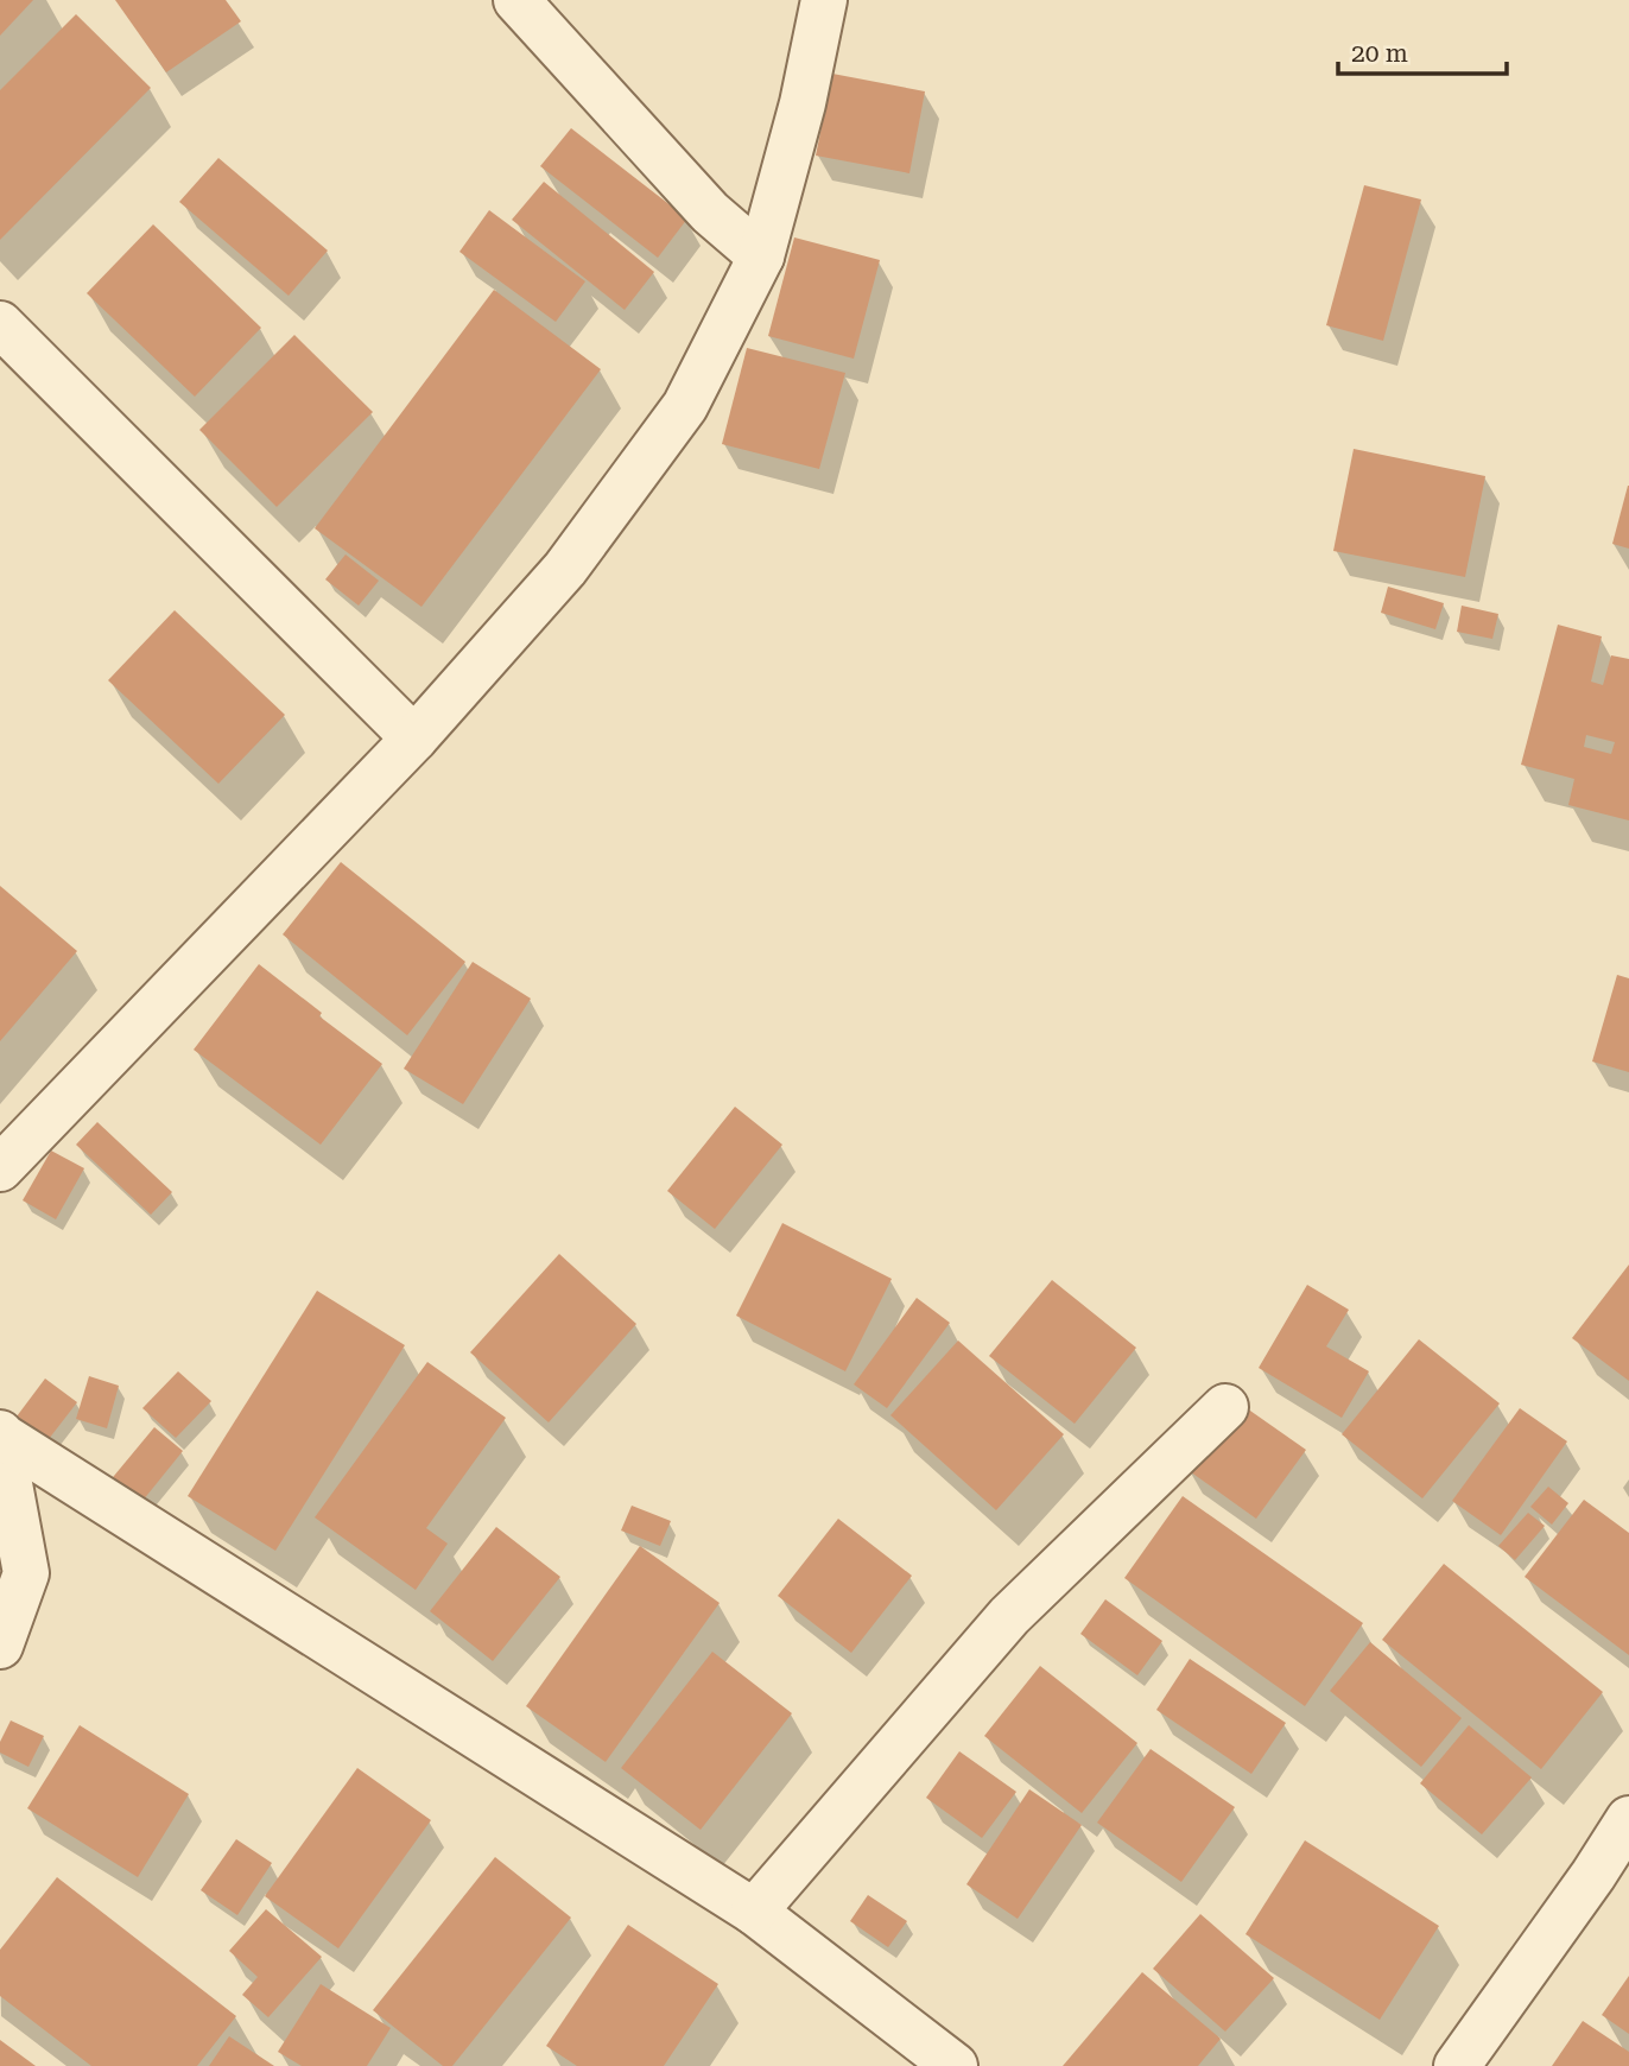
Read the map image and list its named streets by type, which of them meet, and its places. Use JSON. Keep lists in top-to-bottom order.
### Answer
{
  "scale_bar": "20 m"
}
